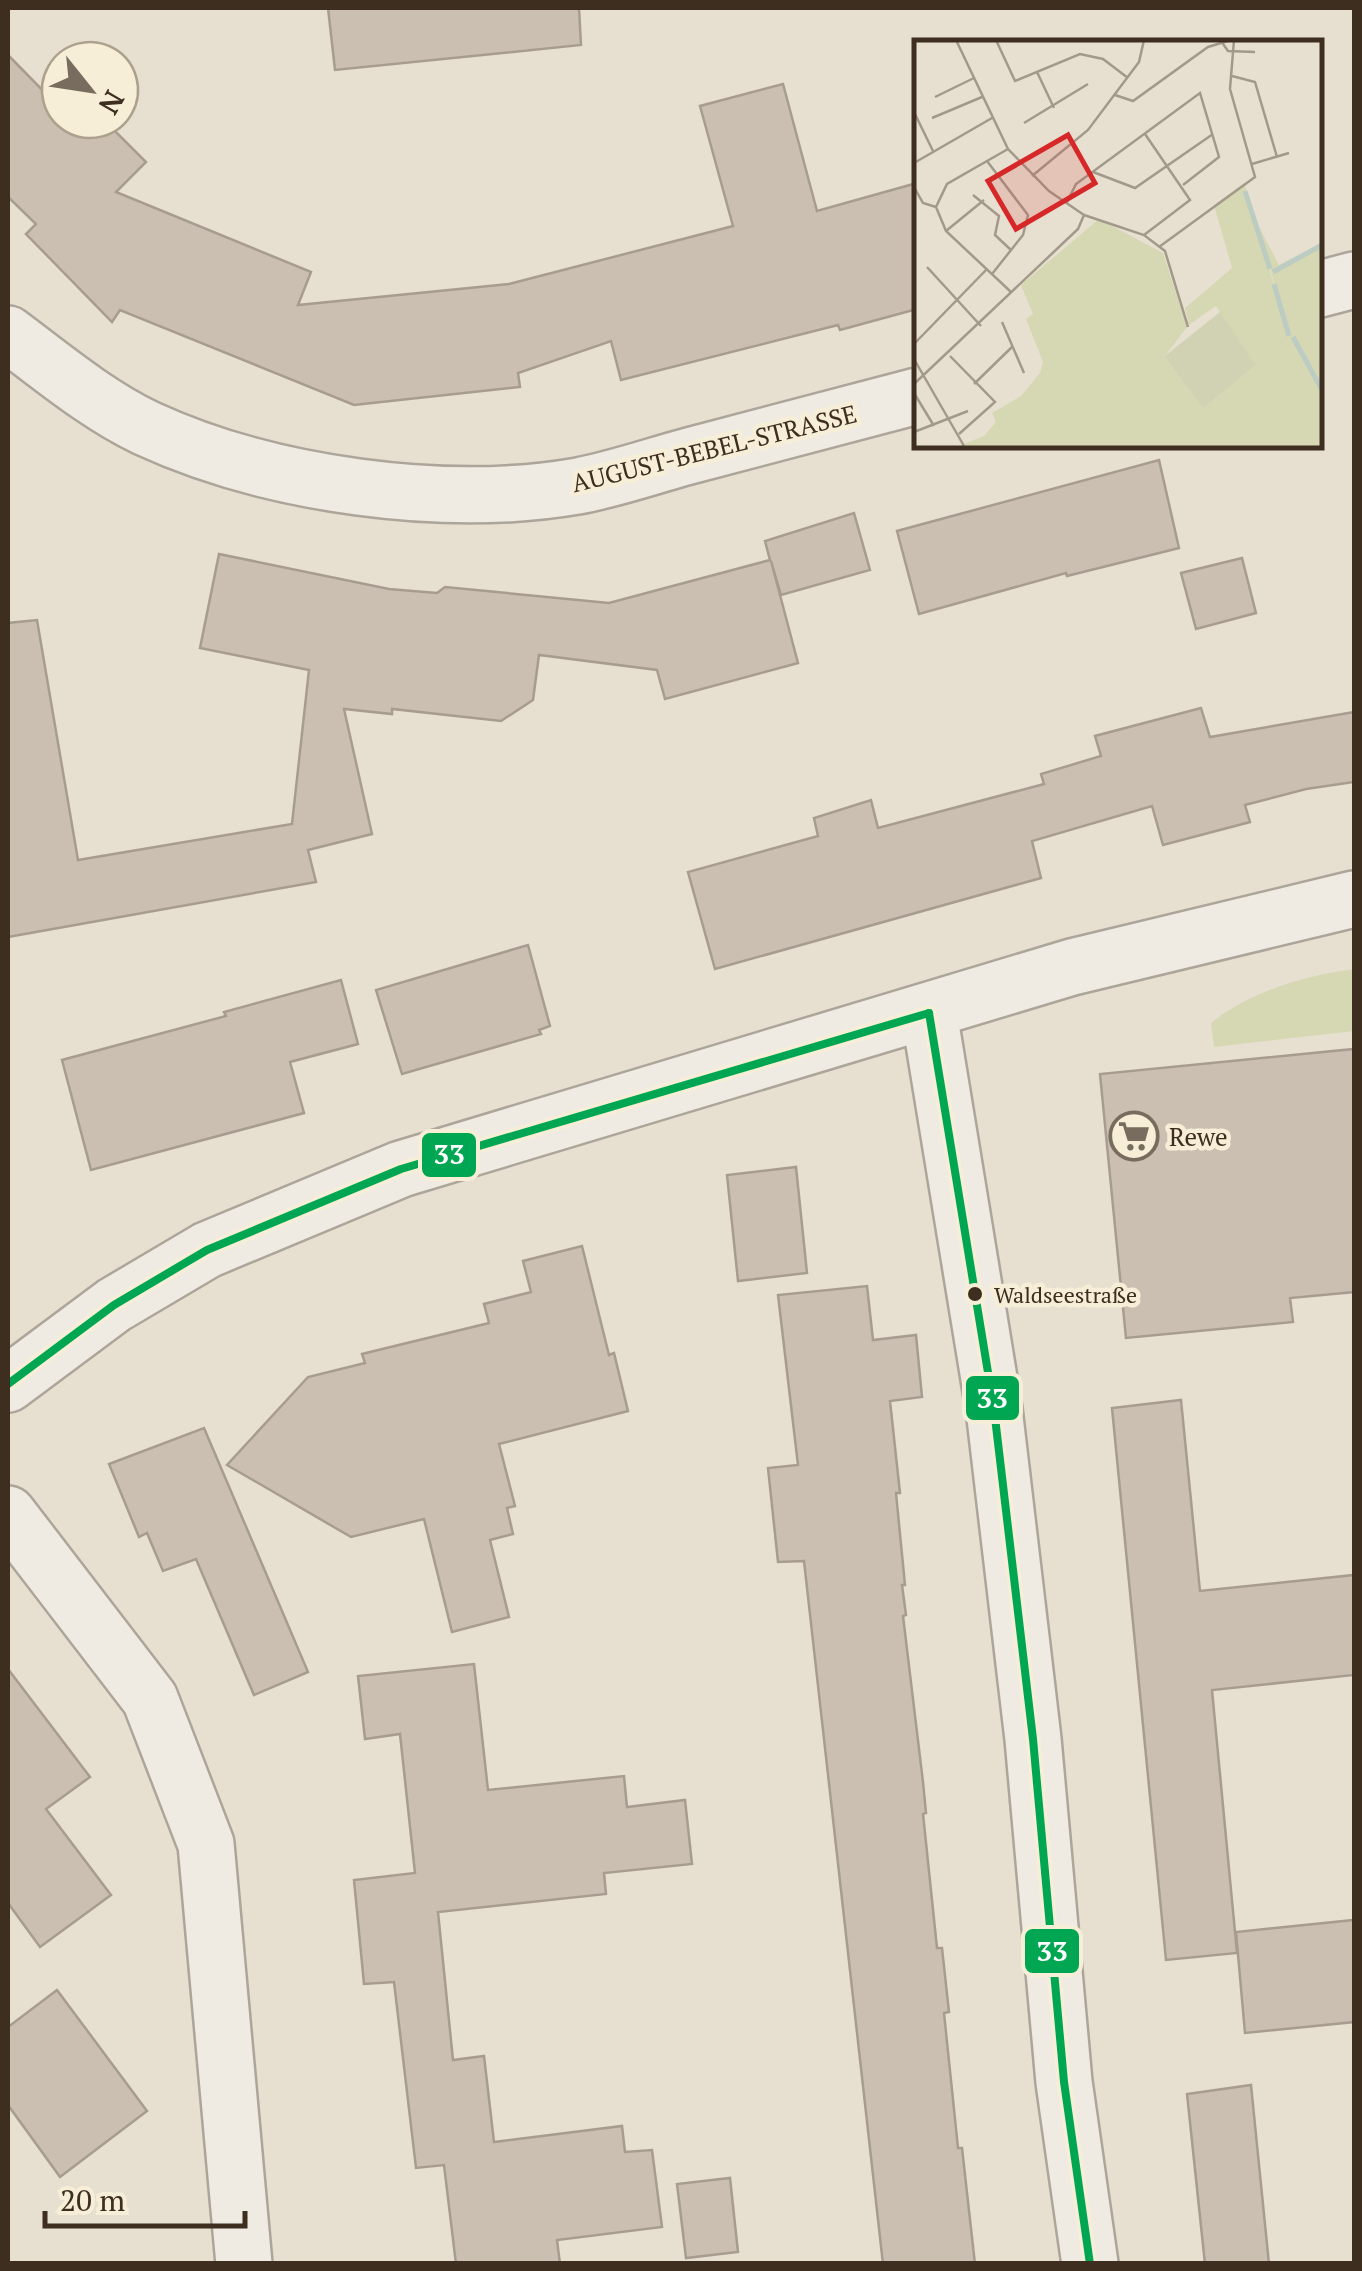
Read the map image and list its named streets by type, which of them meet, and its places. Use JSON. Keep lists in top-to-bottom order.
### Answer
{
  "streets": {
    "street": ["AUGUST-BEBEL-STRASSE"]
  },
  "places": {
    "supermarket": ["Rewe"],
    "other": ["Waldseestraße"]
  },
  "lines": ["transit line 33"],
  "scale_bar": "20 m",
  "north": "bottom right"
}
